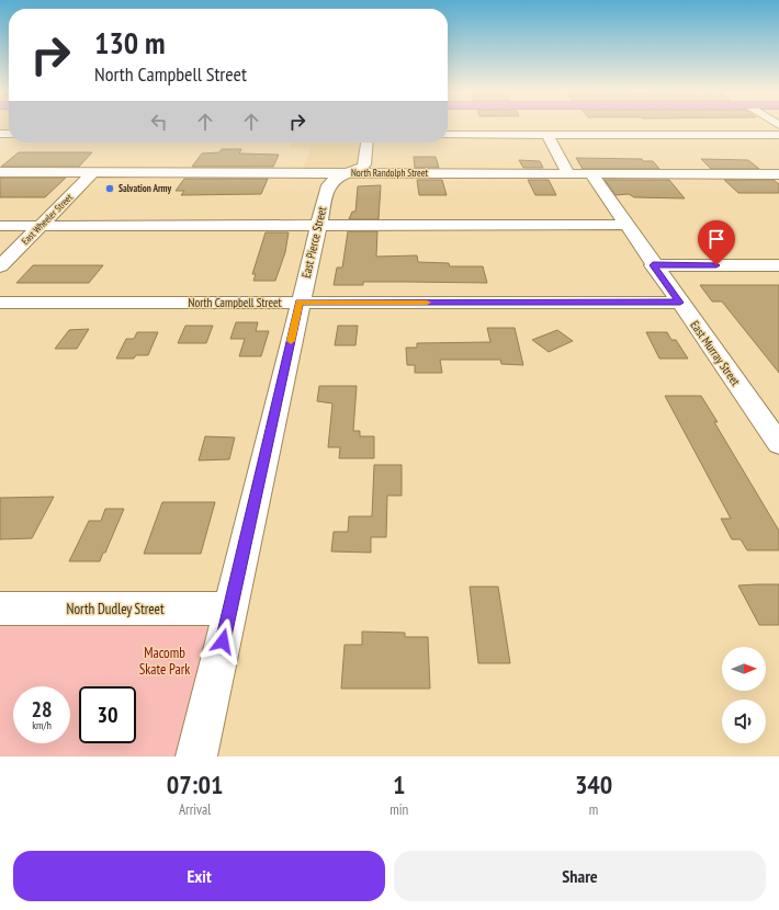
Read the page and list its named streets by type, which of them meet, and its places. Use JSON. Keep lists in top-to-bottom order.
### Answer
{
  "streets": {
    "street": [
      "North Randolph Street",
      "East Wheeler Street",
      "East Pierce Street",
      "North Campbell Street",
      "East Murray Street",
      "North Dudley Street"
    ]
  },
  "crossings": [
    ["North Randolph Street", "East Wheeler Street"],
    ["North Randolph Street", "East Pierce Street"],
    ["North Randolph Street", "East Murray Street"],
    ["East Pierce Street", "North Campbell Street"],
    ["East Pierce Street", "North Dudley Street"],
    ["North Campbell Street", "East Murray Street"]
  ],
  "parks": ["Macomb Skate Park"],
  "places": ["Salvation Army"],
  "north": "right",
  "page": {
    "turn": ["130 m", "North Campbell Street"],
    "speed": "28 km/h",
    "limit": "30",
    "eta": [
      "07:01",
      "Arrival",
      "1",
      "min",
      "340",
      "m"
    ],
    "buttons": ["Exit", "Share"]
  }
}
